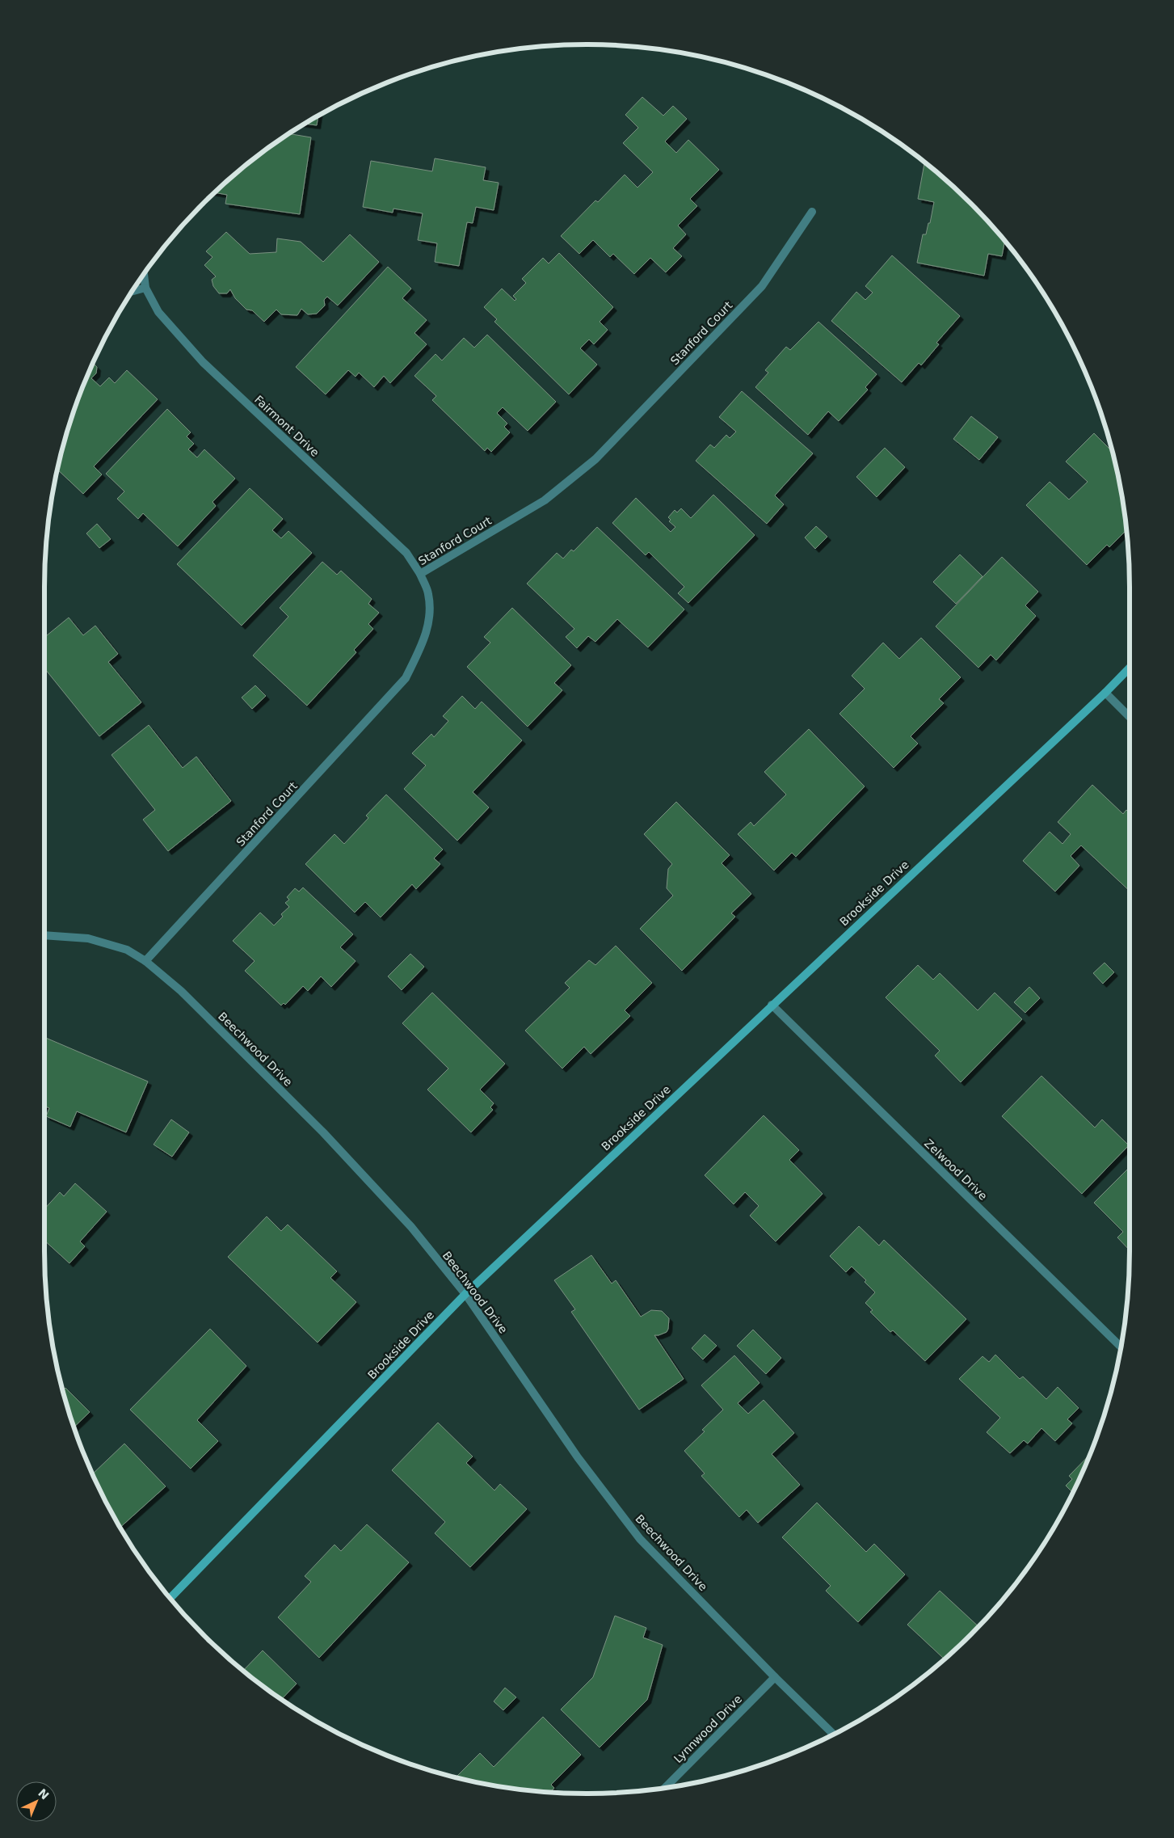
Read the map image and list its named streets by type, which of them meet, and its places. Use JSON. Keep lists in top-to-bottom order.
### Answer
{
  "streets": {
    "street": [
      "Stanford Court",
      "Fairmont Drive",
      "Brookside Drive",
      "Beechwood Drive",
      "Zelwood Drive",
      "Lynnwood Drive"
    ]
  },
  "crossings": [
    ["Stanford Court", "Fairmont Drive"],
    ["Stanford Court", "Beechwood Drive"],
    ["Brookside Drive", "Beechwood Drive"],
    ["Brookside Drive", "Zelwood Drive"],
    ["Beechwood Drive", "Lynnwood Drive"]
  ],
  "north": "top right"
}
